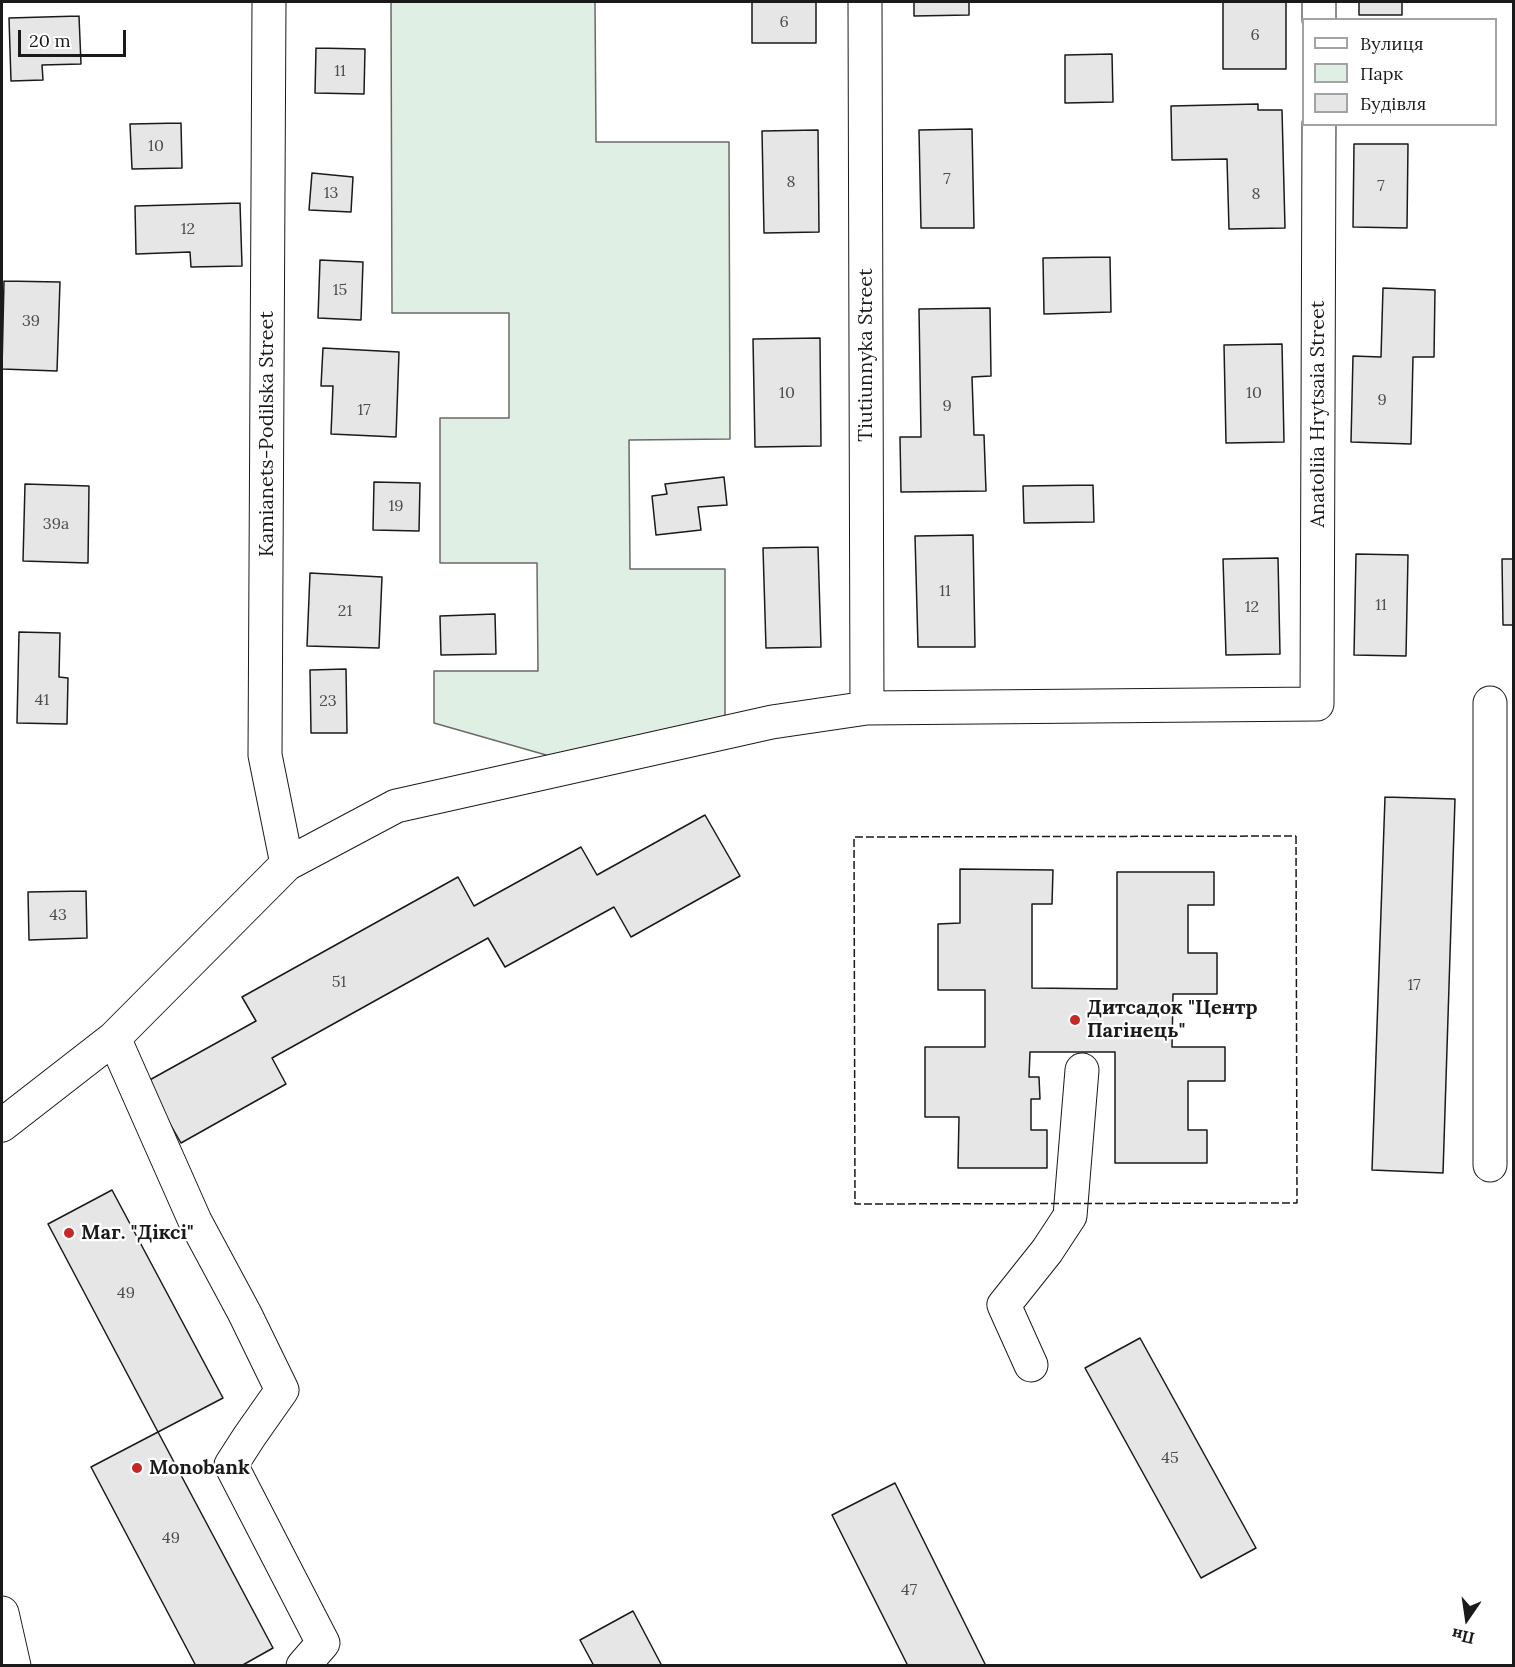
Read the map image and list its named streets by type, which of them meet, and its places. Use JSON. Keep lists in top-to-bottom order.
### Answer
{
  "streets": {
    "street": ["Tiutiunnyka Street", "Anatoliia Hrytsaia Street", "Kamianets-Podilska Street"]
  },
  "crossings": [
    ["Tiutiunnyka Street", "Anatoliia Hrytsaia Street"]
  ],
  "places": ["Дитсадок \"Центр Пагінець\"", "Маг. \"Діксі\"", "Monobank"],
  "house_numbers": [
    "6",
    "6",
    "11",
    "10",
    "7",
    "8",
    "7",
    "13",
    "8",
    "12",
    "15",
    "39",
    "10",
    "10",
    "9",
    "9",
    "17",
    "19",
    "39а",
    "11",
    "11",
    "12",
    "21",
    "41",
    "23",
    "43",
    "51",
    "17",
    "49",
    "45",
    "49",
    "47"
  ],
  "legend": ["Вулиця", "Парк", "Будівля"],
  "scale_bar": "20 m",
  "north": "bottom"
}
